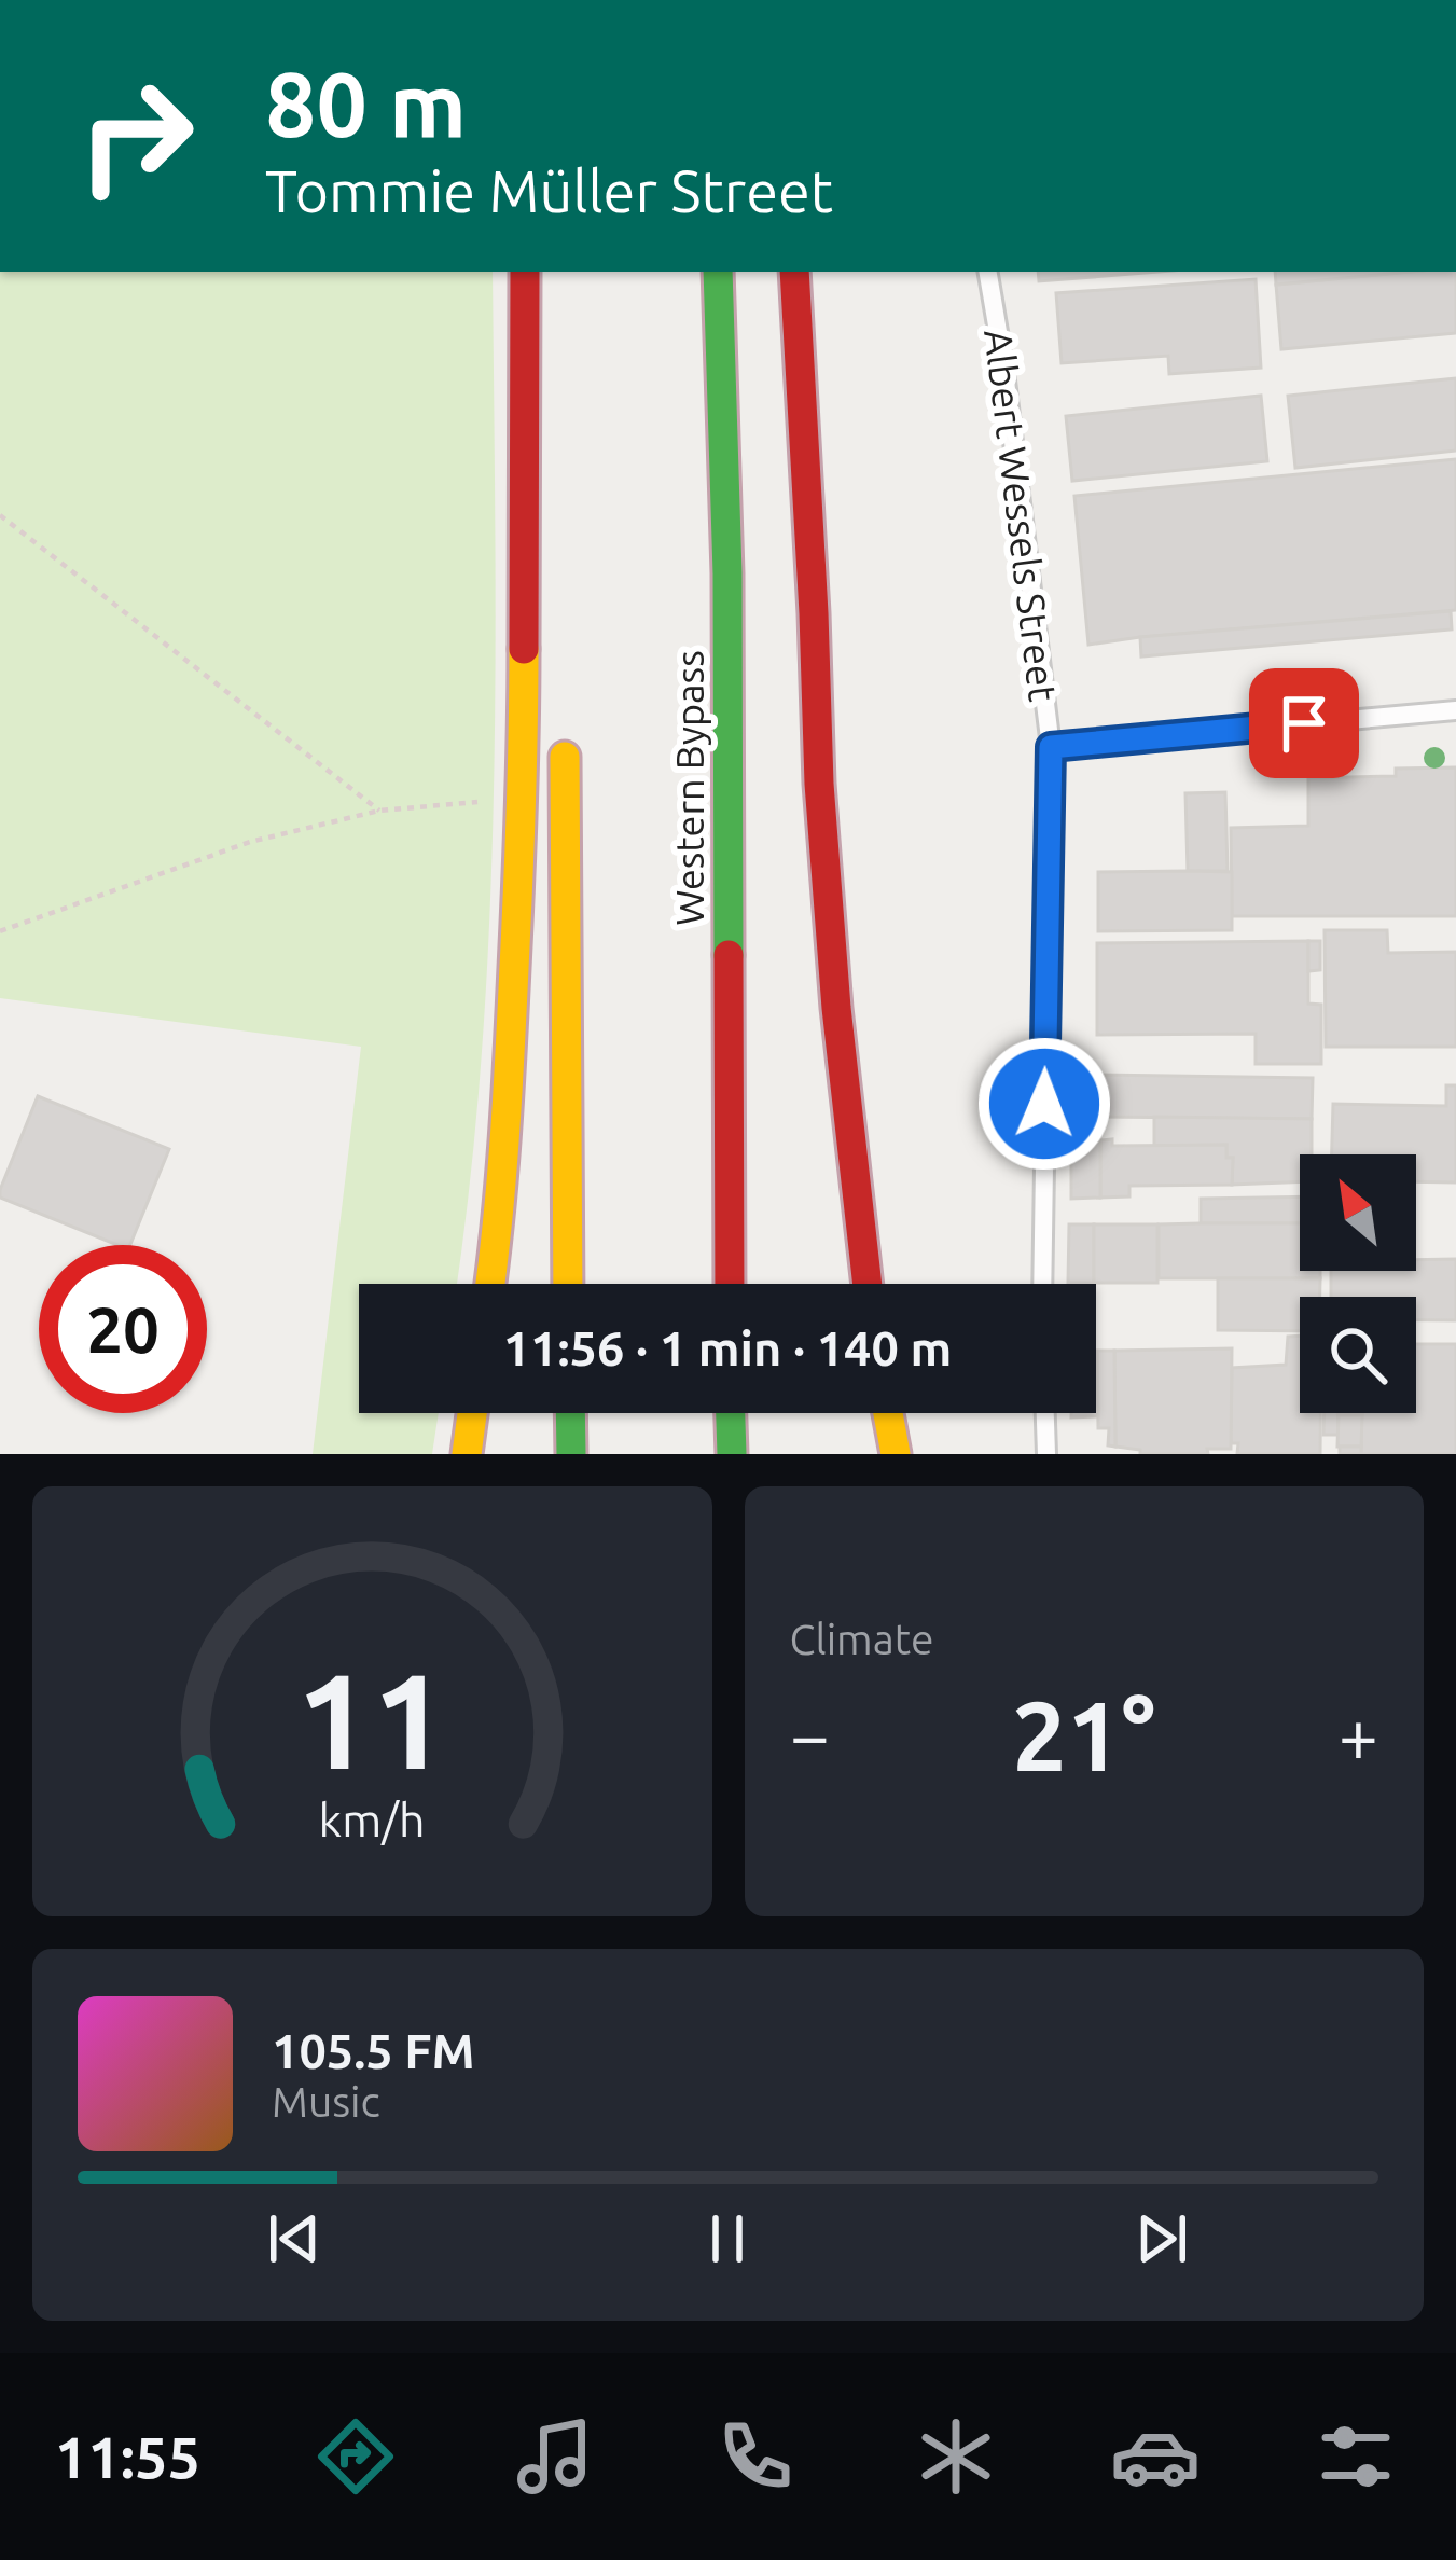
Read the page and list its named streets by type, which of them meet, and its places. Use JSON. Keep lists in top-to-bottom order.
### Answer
{
  "streets": {
    "highway": ["Western Bypass"],
    "lane": ["Albert Wessels Street"]
  },
  "north": "top left",
  "page": {
    "turn": ["80 m", "Tommie Müller Street"],
    "limit": "20",
    "trip": "11:56 · 1 min · 140 m",
    "tile": "Climate",
    "heat": ["−", "21°", "+"],
    "song": ["105.5 FM", "Music"],
    "tabs": "11:55",
    "gauge": ["11", "km/h"]
  }
}
